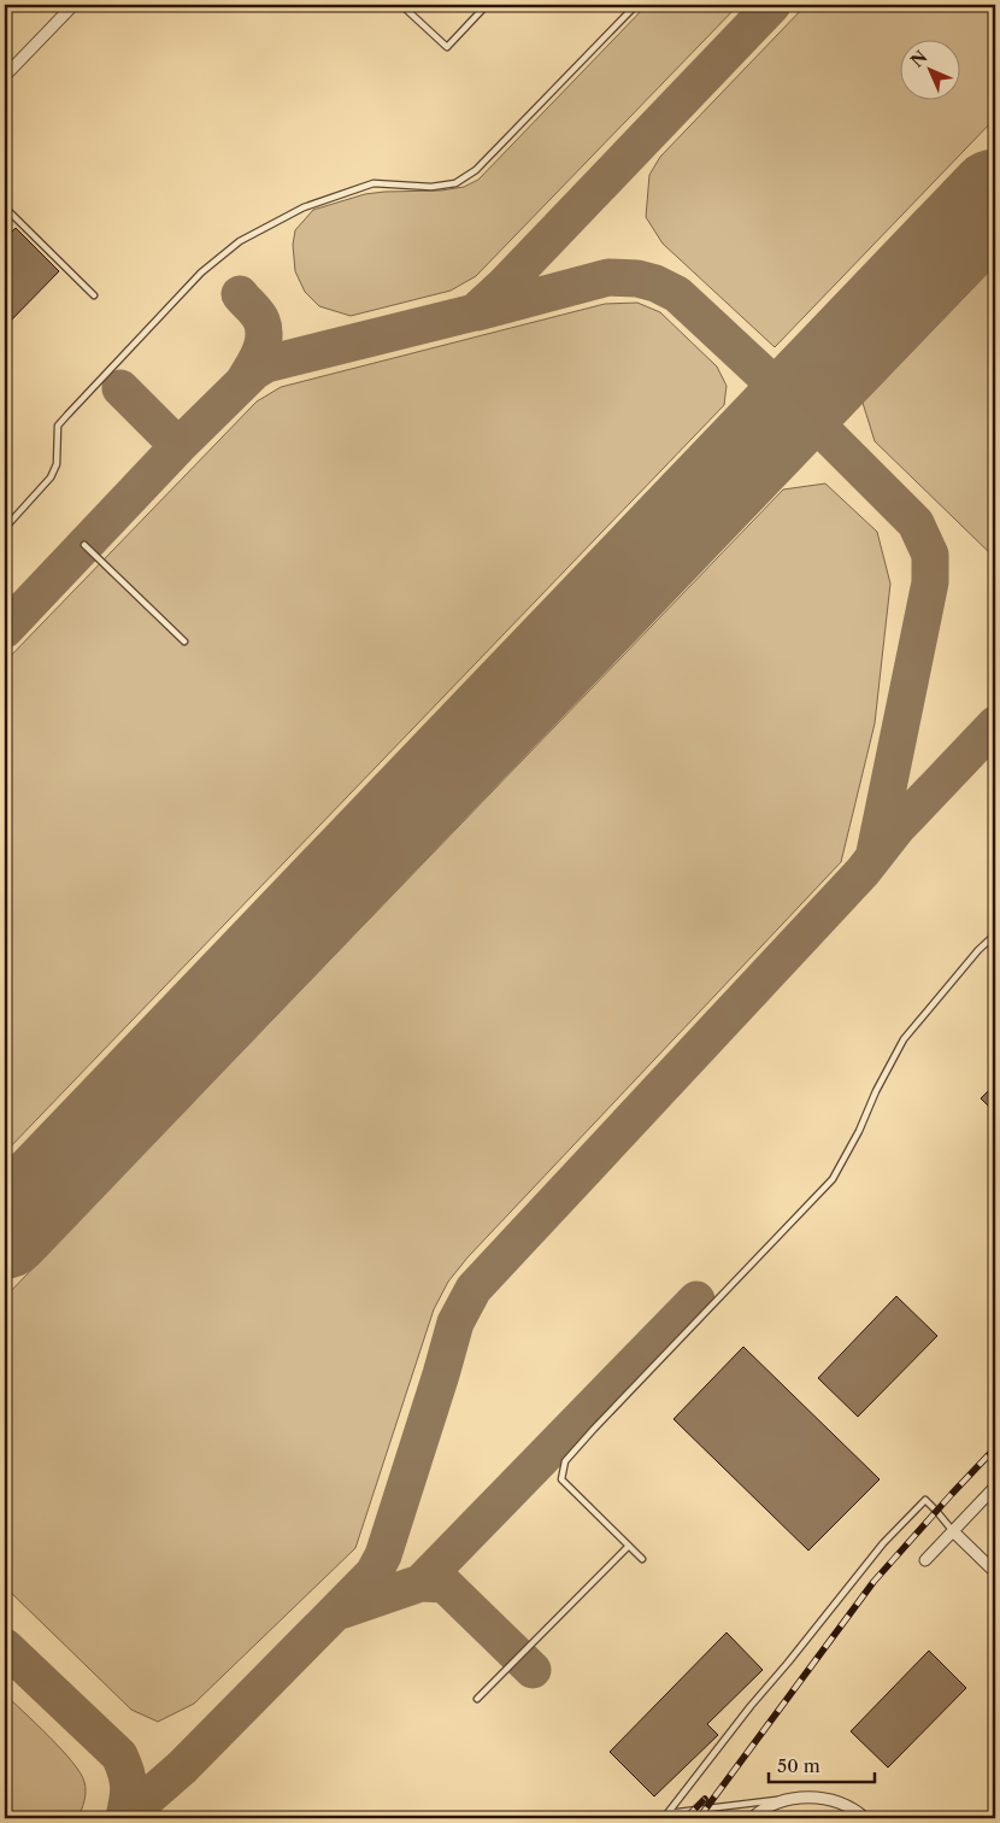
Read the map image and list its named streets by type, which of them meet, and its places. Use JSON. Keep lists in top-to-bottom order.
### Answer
{
  "scale_bar": "50 m",
  "north": "top left"
}
